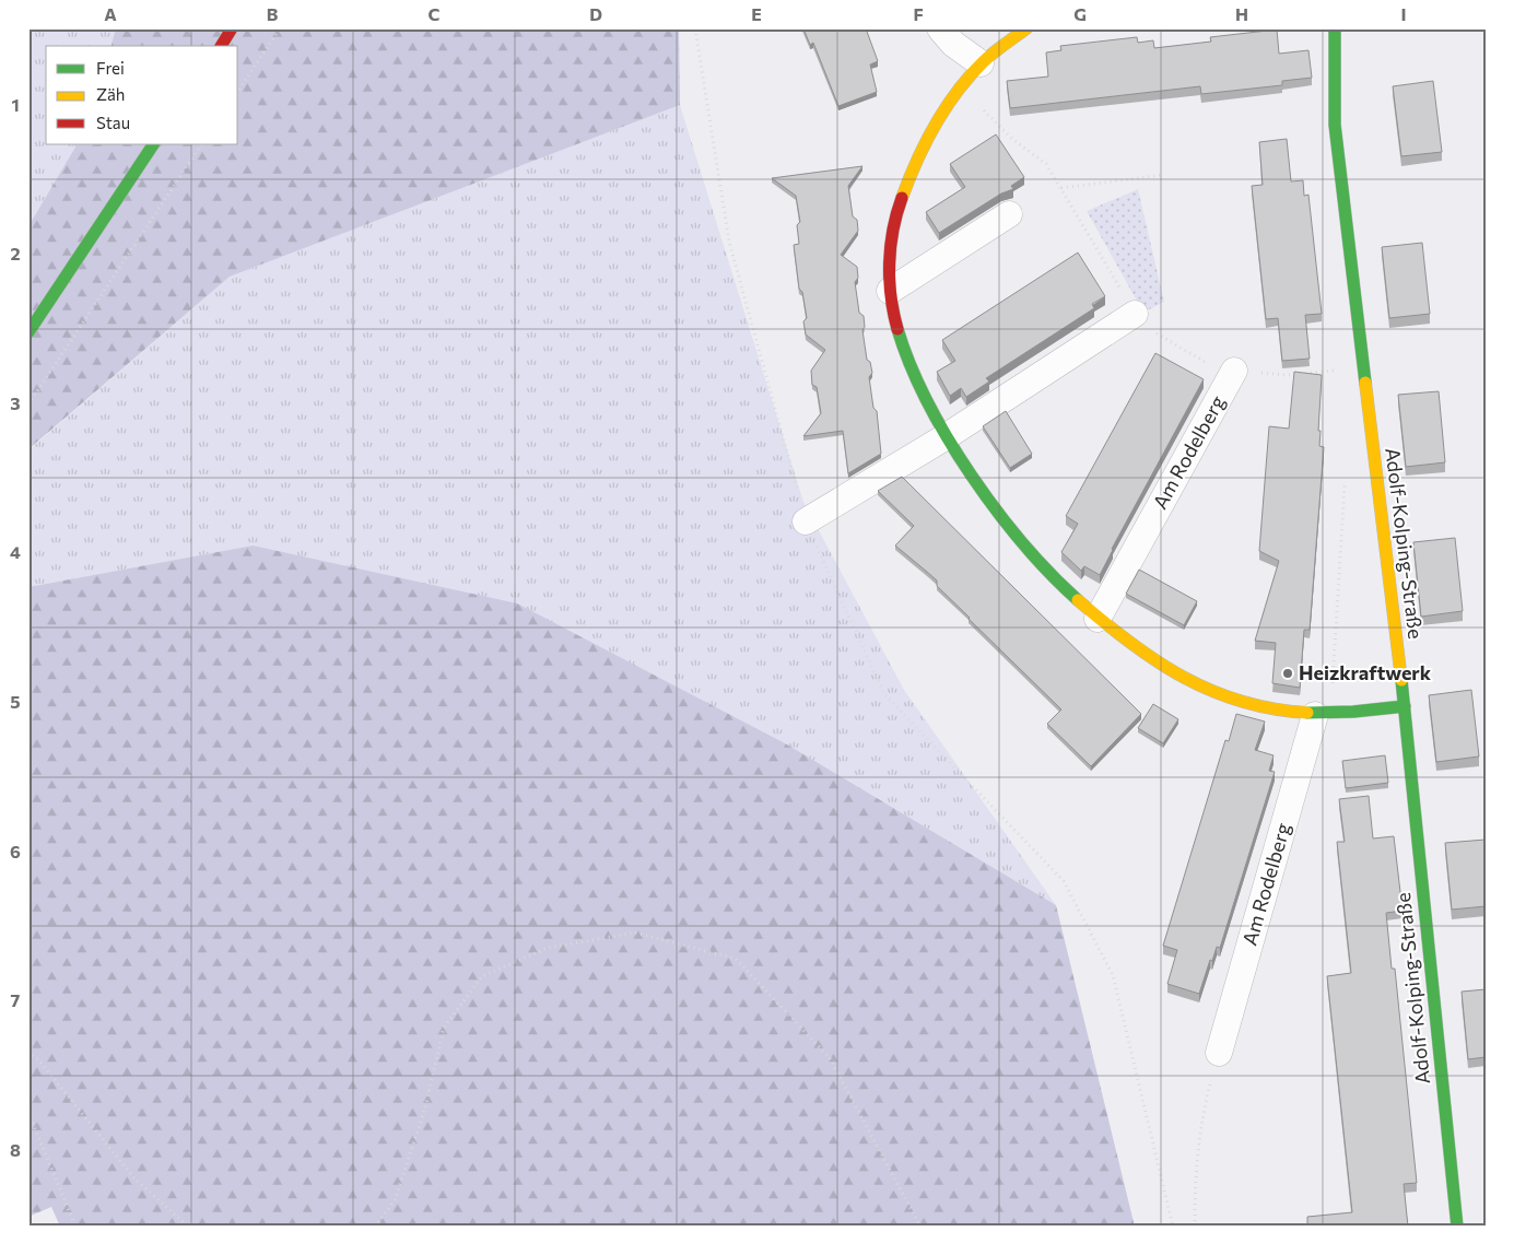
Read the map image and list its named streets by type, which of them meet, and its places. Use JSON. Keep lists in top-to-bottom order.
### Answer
{
  "streets": {
    "street": ["Am Rodelberg", "Adolf-Kolping-Straße"]
  },
  "places": ["Heizkraftwerk"],
  "legend": ["Frei", "Zäh", "Stau"],
  "grid": {
    "columns": [
      "A",
      "B",
      "C",
      "D",
      "E",
      "F",
      "G",
      "H",
      "I"
    ],
    "rows": [
      "1",
      "2",
      "3",
      "4",
      "5",
      "6",
      "7",
      "8"
    ]
  }
}
